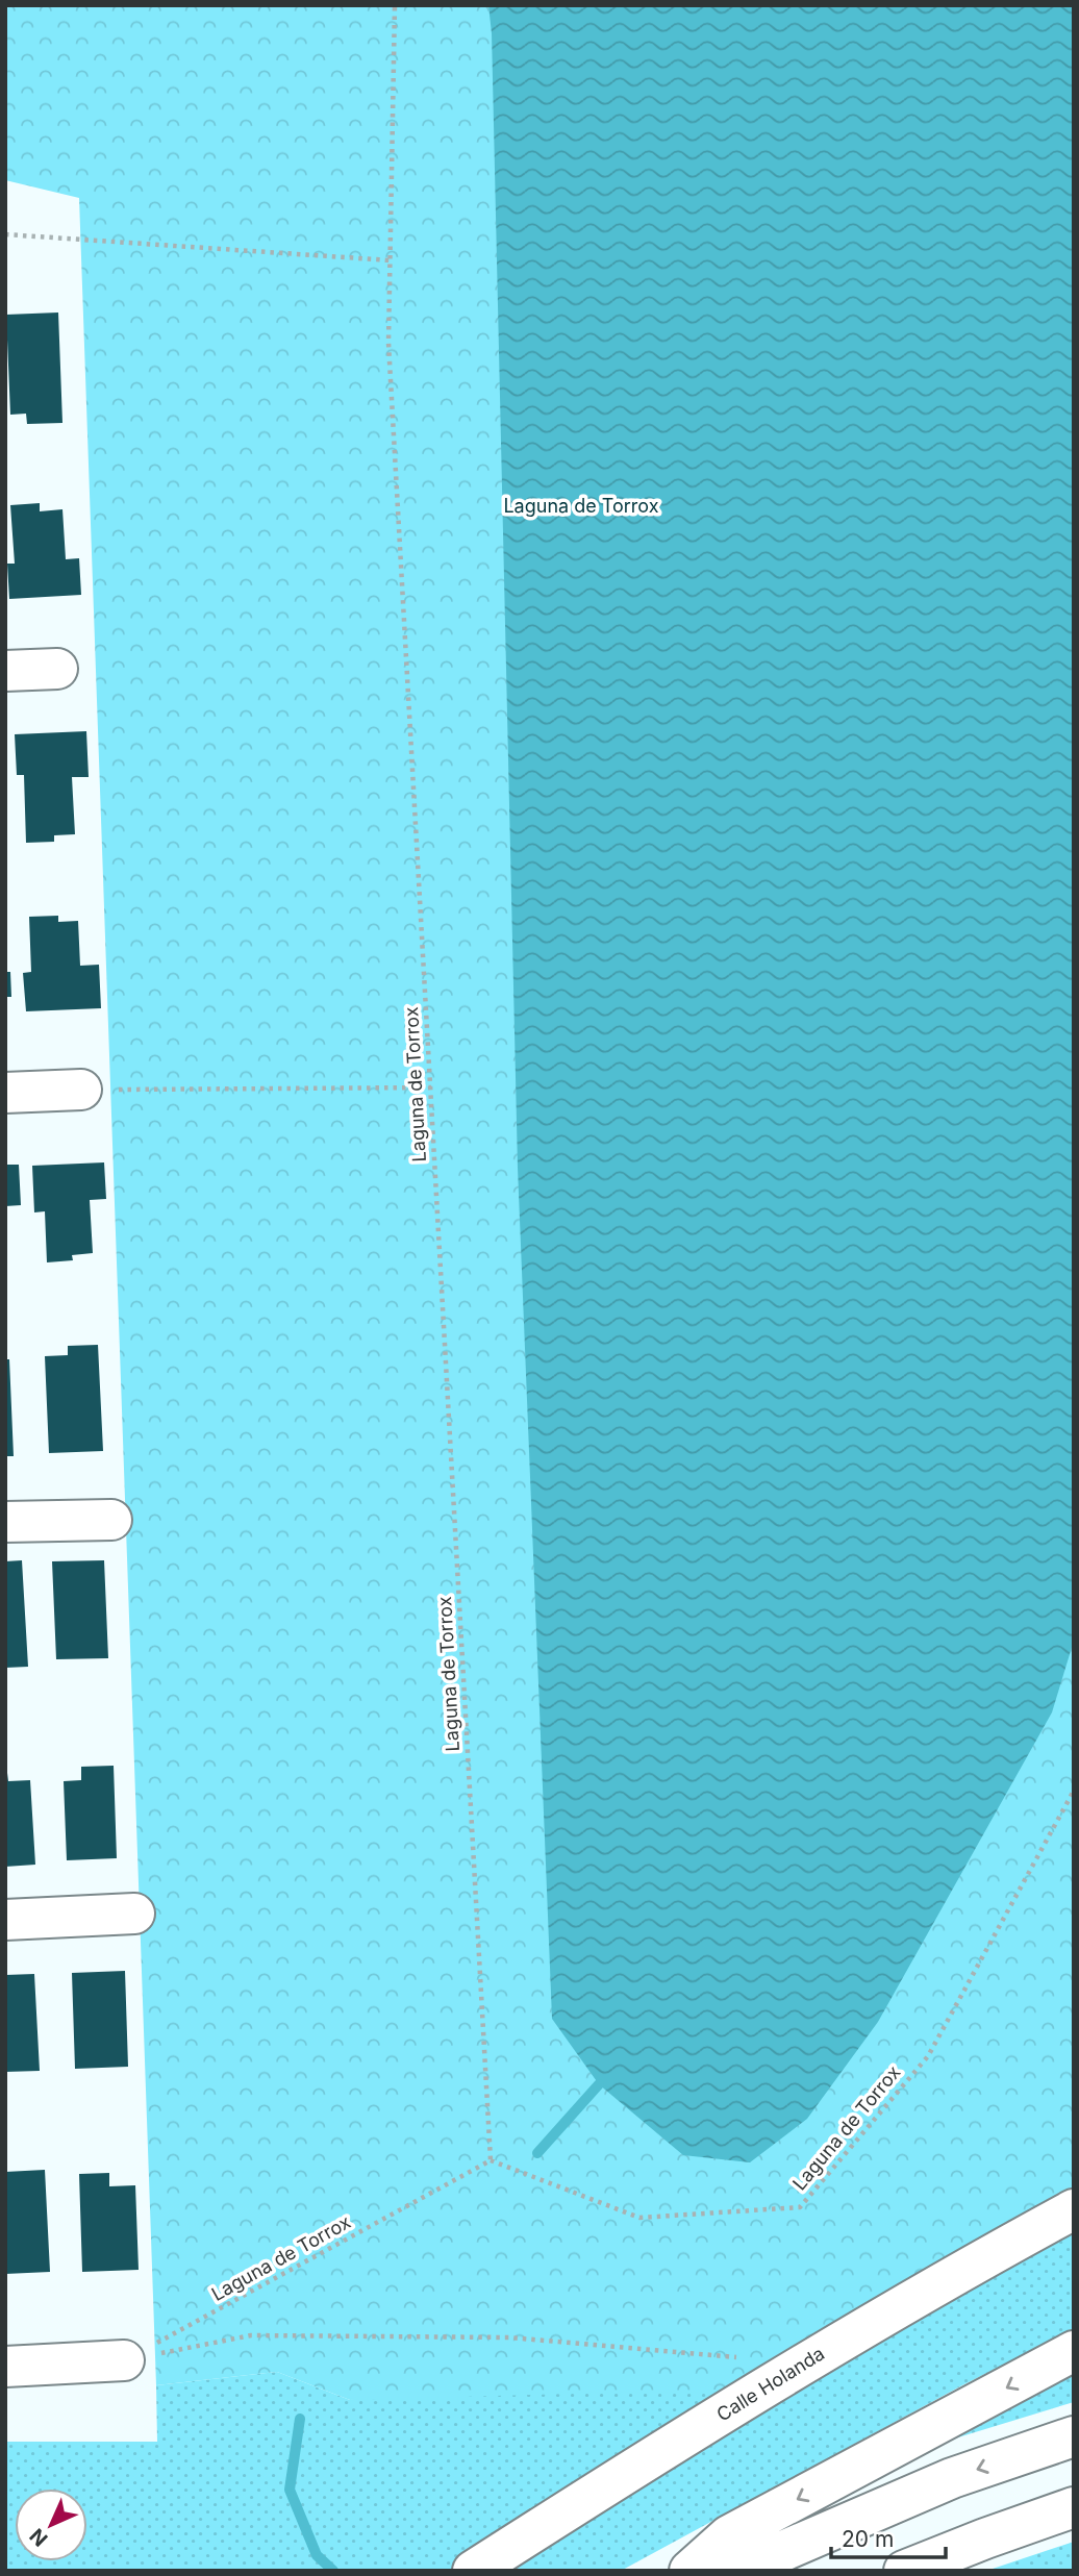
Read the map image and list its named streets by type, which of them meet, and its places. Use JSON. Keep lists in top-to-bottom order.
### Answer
{
  "streets": {
    "main road": ["Calle Holanda"],
    "path": ["Laguna de Torrox"]
  },
  "parks": ["Laguna de Torrox"],
  "scale_bar": "20 m",
  "north": "bottom left"
}
